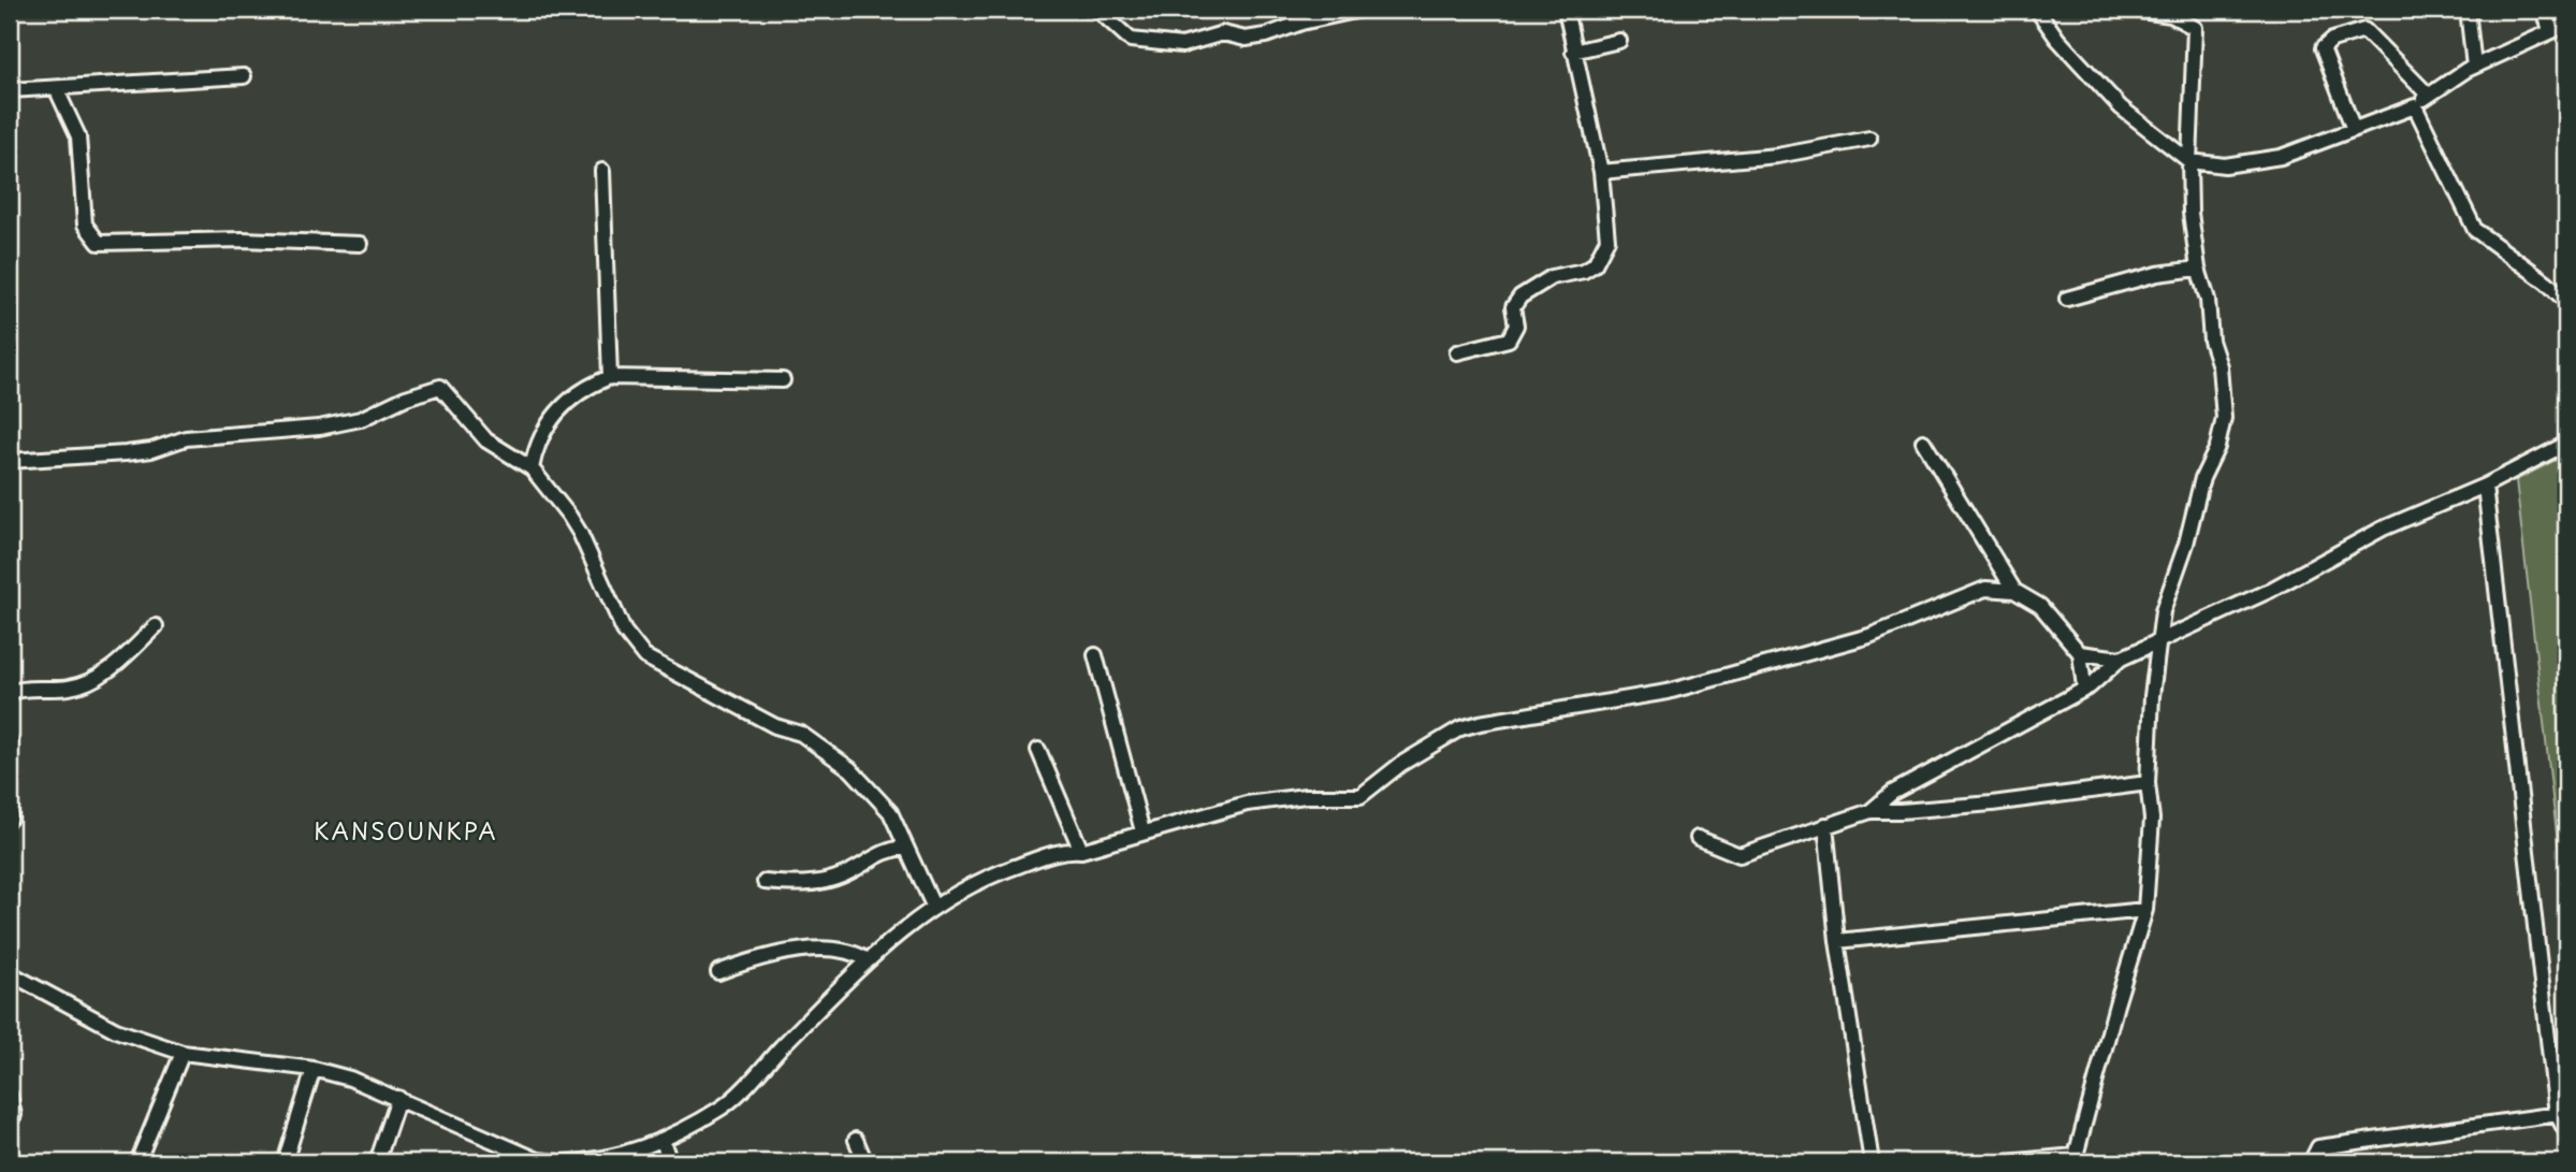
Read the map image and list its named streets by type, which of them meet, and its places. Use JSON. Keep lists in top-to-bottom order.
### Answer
{
  "districts": ["KANSOUNKPA"]
}
